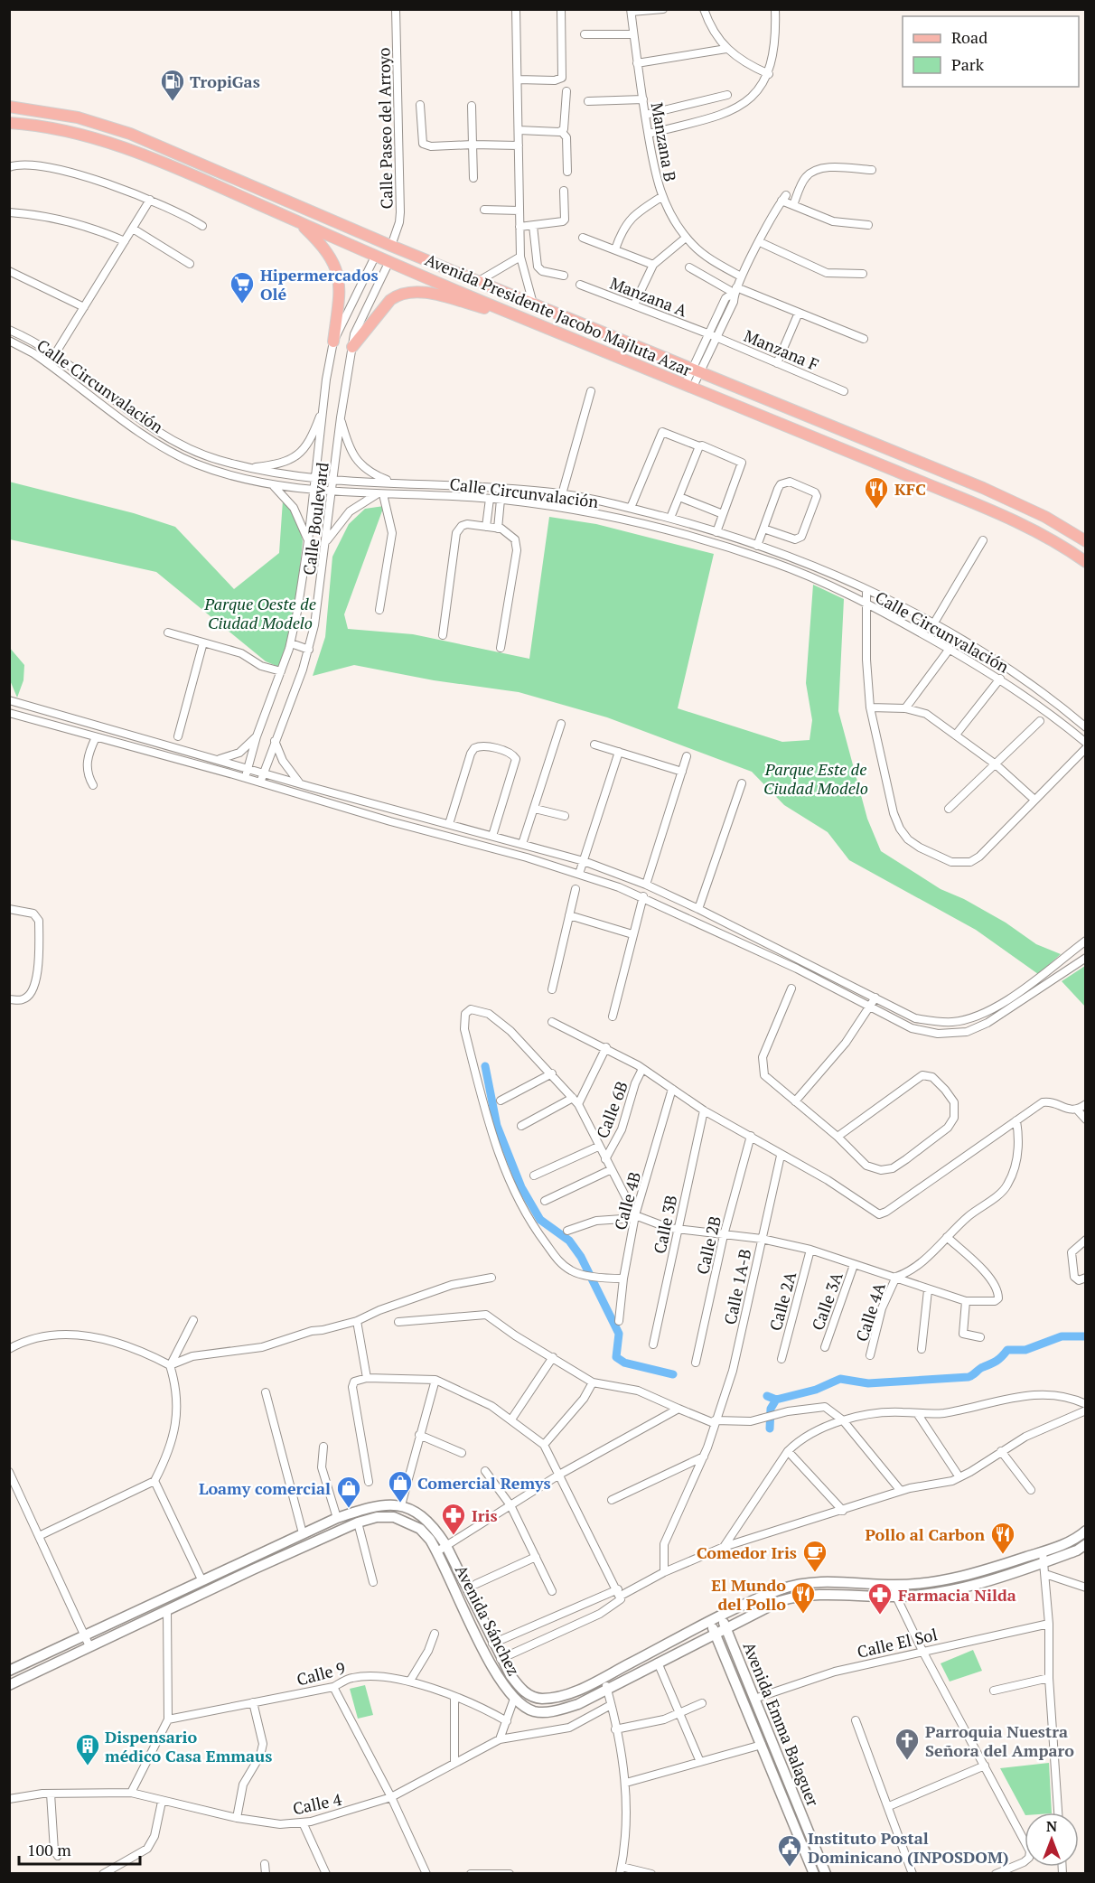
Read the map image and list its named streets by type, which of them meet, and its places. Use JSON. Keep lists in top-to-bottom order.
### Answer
{
  "streets": {
    "main road": ["Avenida Presidente Jacobo Majluta Azar"],
    "street": [
      "Calle Paseo del Arroyo",
      "Manzana B",
      "Manzana A",
      "Manzana F",
      "Calle Circunvalación",
      "Calle Boulevard",
      "Calle 6B",
      "Calle 4B",
      "Calle 3B",
      "Calle 2B",
      "Calle 1A-B",
      "Calle 2A",
      "Calle 3A",
      "Calle 4A",
      "Avenida Sánchez",
      "Calle El Sol",
      "Calle 9",
      "Avenida Emma Balaguer",
      "Calle 4"
    ]
  },
  "crossings": [
    ["Calle Paseo del Arroyo", "Avenida Presidente Jacobo Majluta Azar"],
    ["Manzana A", "Manzana F"],
    ["Avenida Presidente Jacobo Majluta Azar", "Calle Boulevard"],
    ["Calle Circunvalación", "Calle Boulevard"],
    ["Avenida Sánchez", "Avenida Emma Balaguer"],
    ["Calle El Sol", "Avenida Emma Balaguer"]
  ],
  "parks": ["Parque Oeste de Ciudad Modelo", "Parque Este de Ciudad Modelo"],
  "places": {
    "fuel station": ["TropiGas"],
    "supermarket": ["Hipermercados Olé"],
    "restaurant": ["KFC", "Pollo al Carbon", "El Mundo del Pollo"],
    "shop": ["Comercial Remys", "Loamy comercial"],
    "pharmacy": ["Iris", "Farmacia Nilda"],
    "cafe": ["Comedor Iris"],
    "church": ["Parroquia Nuestra Señora del Amparo"],
    "building": ["Dispensario médico Casa Emmaus"],
    "public building": ["Instituto Postal Dominicano (INPOSDOM)"]
  },
  "legend": ["Road", "Park"],
  "scale_bar": "100 m",
  "north": "top"
}
